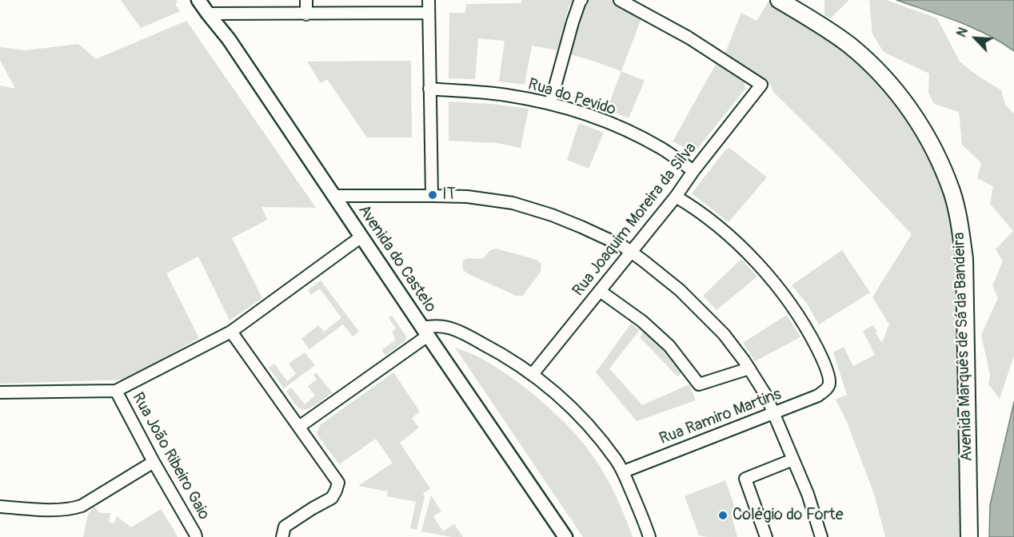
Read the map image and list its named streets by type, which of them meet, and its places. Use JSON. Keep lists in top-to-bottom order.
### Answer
{
  "streets": {
    "main road": ["Avenida Marquês de Sá da Bandeira"],
    "street": [
      "Rua do Pevido",
      "Rua Joaquim Moreira da Silva",
      "Avenida do Castelo",
      "Rua Ramiro Martins",
      "Rua João Ribeiro Gaio"
    ]
  },
  "crossings": [
    ["Rua do Pevido", "Rua Joaquim Moreira da Silva"],
    ["Rua Joaquim Moreira da Silva", "Rua Ramiro Martins"]
  ],
  "places": ["IT", "Colégio do Forte"],
  "north": "top left"
}
